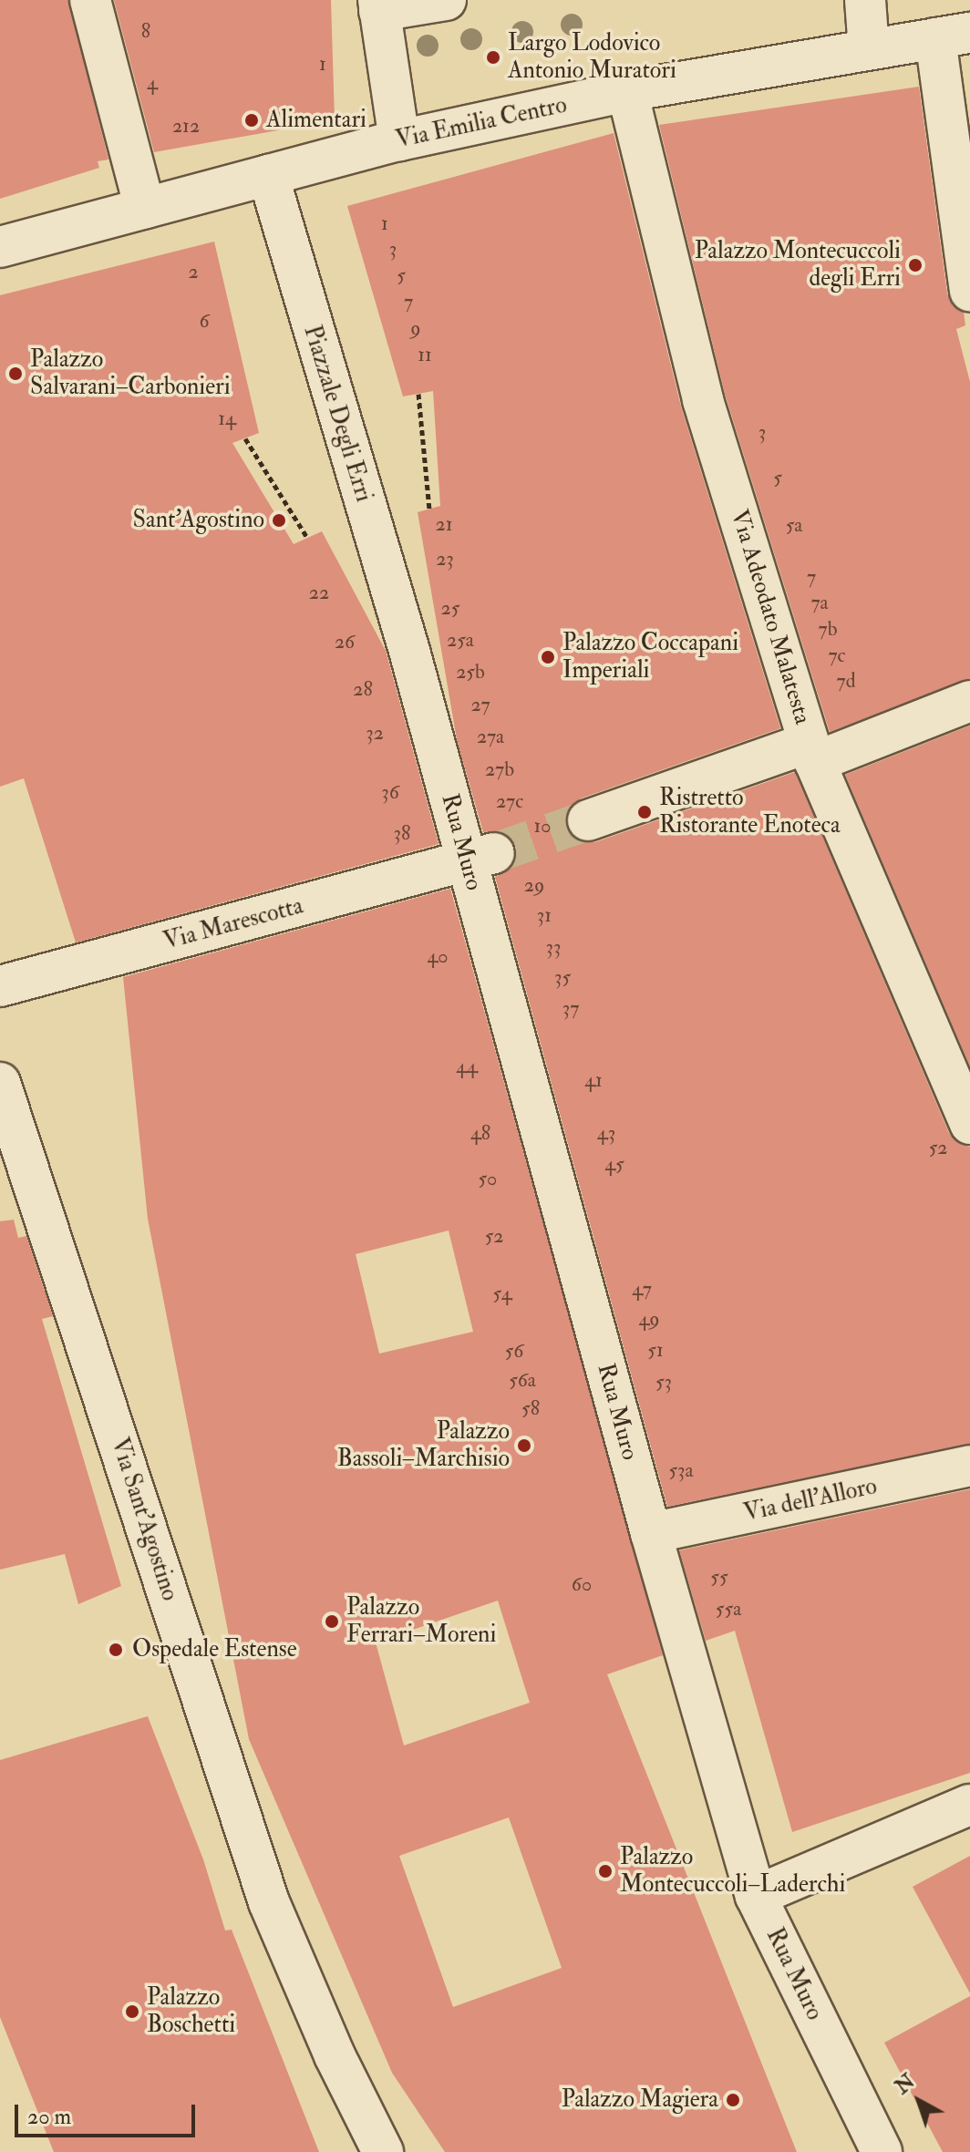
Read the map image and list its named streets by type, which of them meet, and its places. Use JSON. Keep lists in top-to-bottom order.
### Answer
{
  "streets": {
    "street": [
      "Via Emilia Centro",
      "Piazzale Degli Erri",
      "Via Adeodato Malatesta",
      "Rua Muro",
      "Via Marescotta",
      "Via dell’Alloro",
      "Via Sant'Agostino"
    ]
  },
  "crossings": [
    ["Via Emilia Centro", "Piazzale Degli Erri"],
    ["Via Emilia Centro", "Via Adeodato Malatesta"],
    ["Piazzale Degli Erri", "Rua Muro"],
    ["Rua Muro", "Via Marescotta"],
    ["Rua Muro", "Via dell’Alloro"]
  ],
  "places": [
    "Largo Lodovico Antonio Muratori",
    "Alimentari",
    "Palazzo Montecuccoli degli Erri",
    "Palazzo Salvarani–Carbonieri",
    "Sant'Agostino",
    "Palazzo Coccapani Imperiali",
    "Ristretto Ristorante Enoteca",
    "Palazzo Bassoli–Marchisio",
    "Palazzo Ferrari–Moreni",
    "Ospedale Estense",
    "Palazzo Montecuccoli–Laderchi",
    "Palazzo Boschetti",
    "Palazzo Magiera"
  ],
  "house_numbers": [
    "8",
    "1",
    "4",
    "212",
    "1",
    "3",
    "2",
    "5",
    "7",
    "6",
    "9",
    "11",
    "14",
    "3",
    "5",
    "21",
    "5a",
    "23",
    "7",
    "22",
    "7a",
    "25",
    "7b",
    "25a",
    "26",
    "7c",
    "25b",
    "7d",
    "28",
    "27",
    "32",
    "27a",
    "27b",
    "36",
    "27c",
    "10",
    "38",
    "29",
    "31",
    "33",
    "40",
    "35",
    "37",
    "44",
    "41",
    "48",
    "43",
    "52",
    "45",
    "50",
    "52",
    "47",
    "54",
    "49",
    "51",
    "56",
    "56a",
    "53",
    "58",
    "53a",
    "55",
    "60",
    "55a"
  ],
  "scale_bar": "20 m",
  "north": "top left"
}
